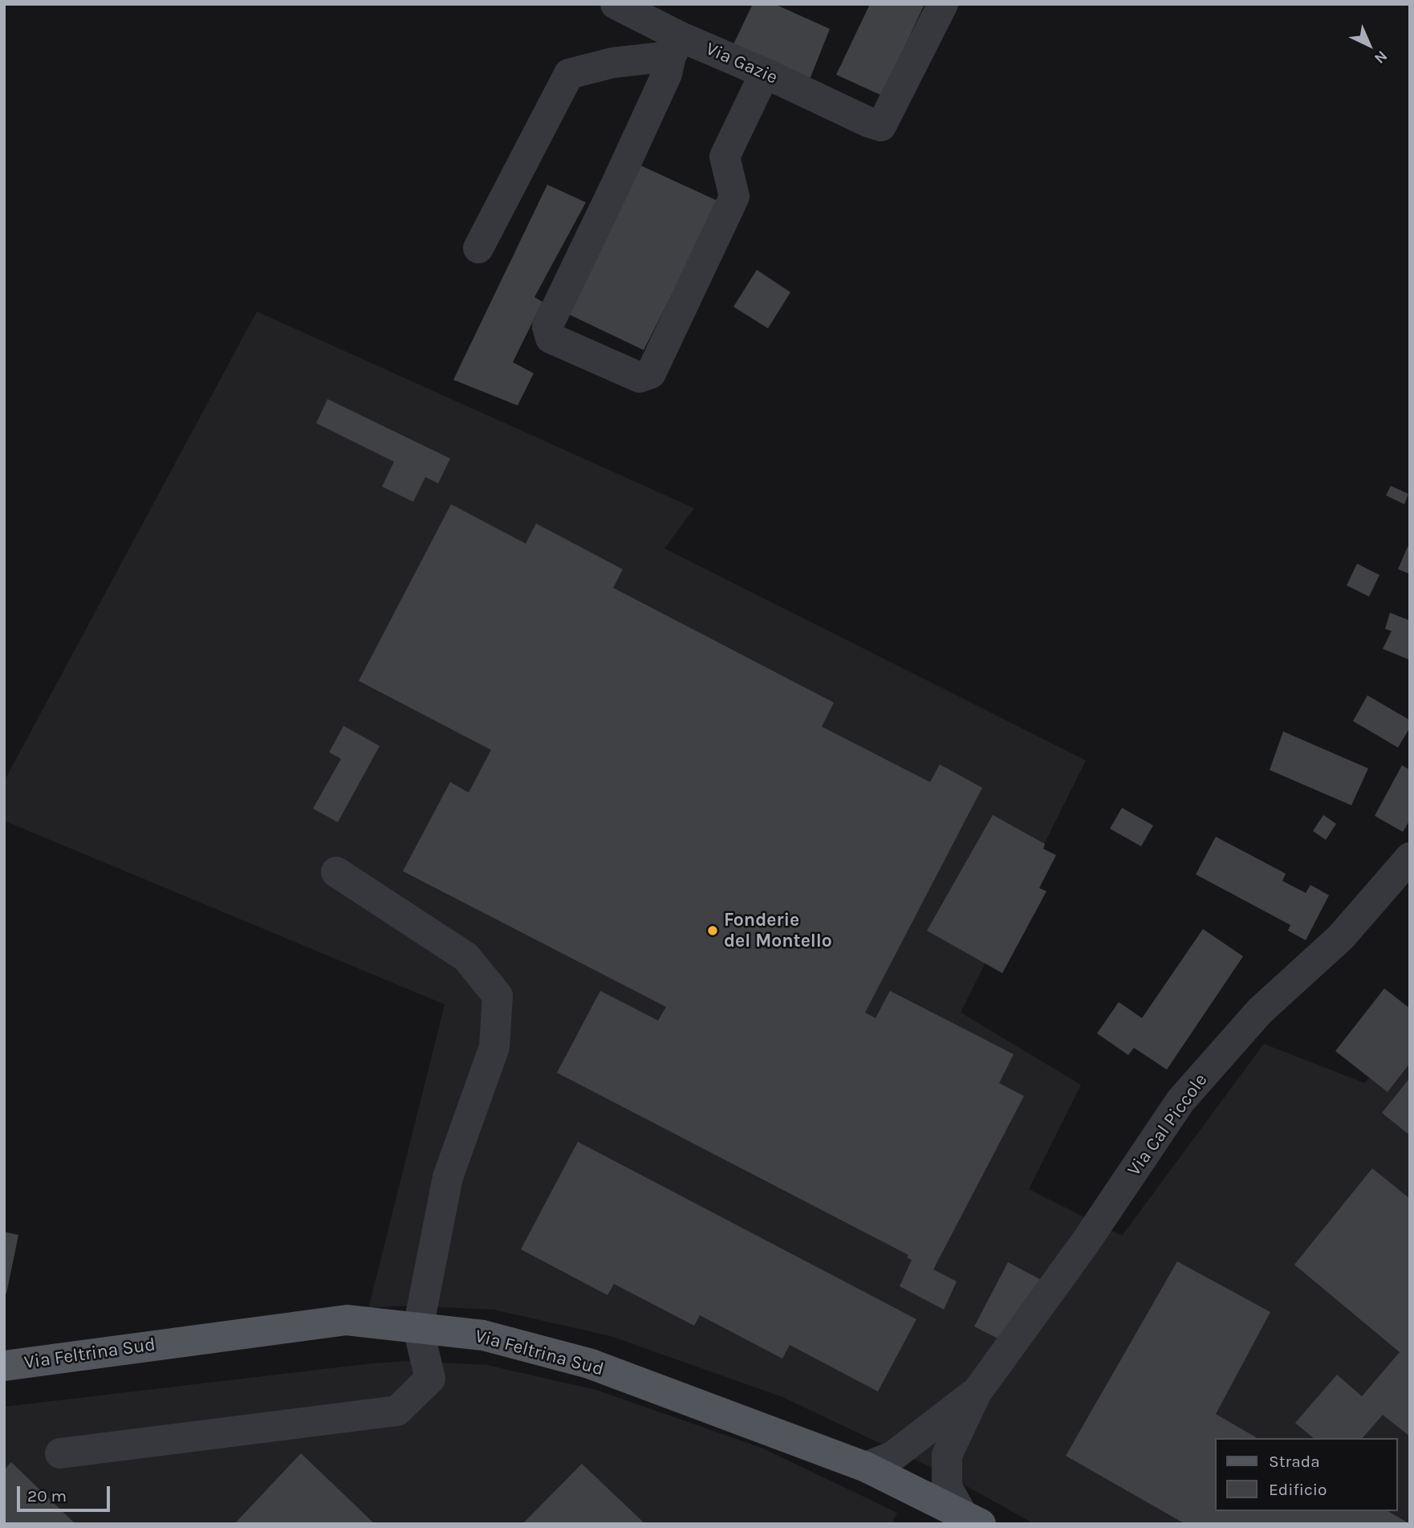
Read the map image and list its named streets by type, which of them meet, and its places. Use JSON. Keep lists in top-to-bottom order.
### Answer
{
  "streets": {
    "main road": ["Via Feltrina Sud"],
    "street": ["Via Gazie", "Via Cal Piccole"]
  },
  "crossings": [
    ["Via Cal Piccole", "Via Feltrina Sud"]
  ],
  "places": ["Fonderie del Montello"],
  "legend": ["Strada", "Edificio"],
  "scale_bar": "20 m",
  "north": "bottom right"
}
